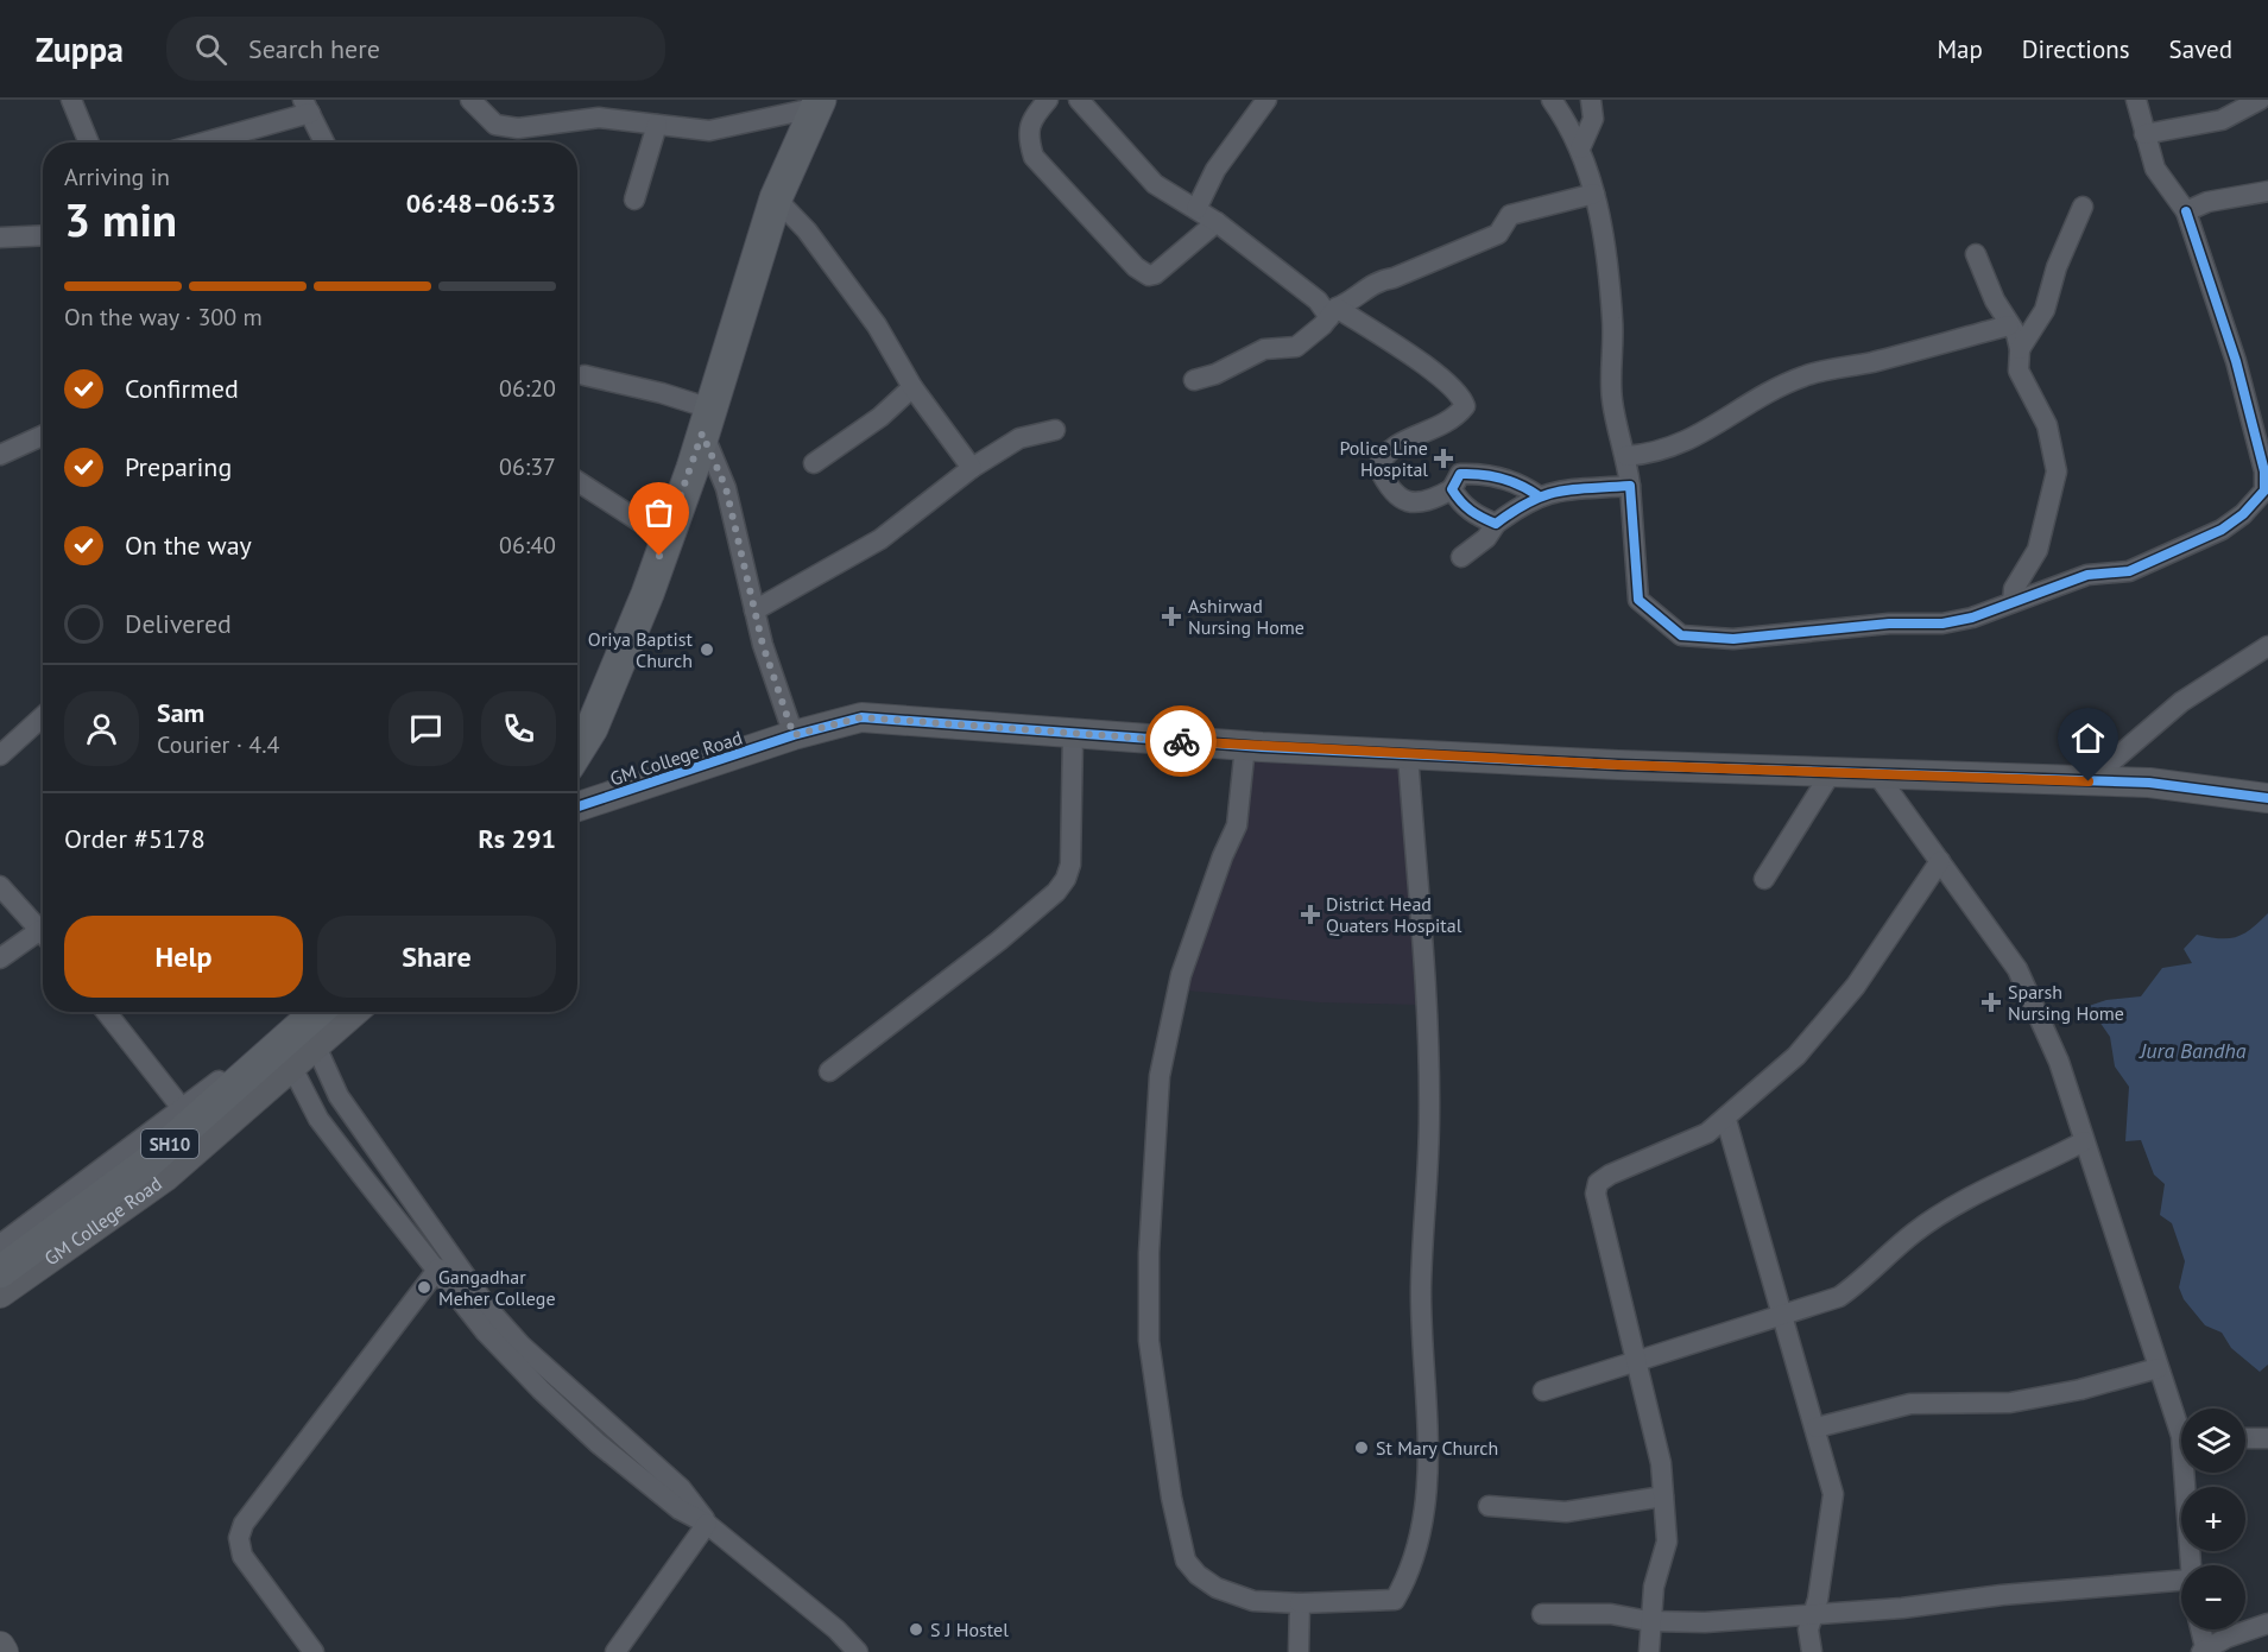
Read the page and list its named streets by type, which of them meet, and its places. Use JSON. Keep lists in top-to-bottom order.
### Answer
{
  "streets": {
    "main road": ["SH10"],
    "street": ["GM College Road"]
  },
  "water": ["Jura Bandha"],
  "places": {
    "health": [
      "Police Line Hospital",
      "Ashirwad Nursing Home",
      "District Head Quaters Hospital",
      "Sparsh Nursing Home"
    ],
    "other": [
      "Oriya Baptist Church",
      "Gangadhar Meher College",
      "St Mary Church",
      "S J Hostel"
    ]
  },
  "page": {
    "header": "Zuppa",
    "search": "Search here",
    "nav": ["Map", "Directions", "Saved"],
    "heading": ["3 min", "Arriving in", "06:48–06:53"],
    "panel": [
      "Sam",
      "Courier · 4.4",
      "Order #5178",
      "Rs 291"
    ],
    "bar": "On the way · 300 m",
    "list": [
      ["Confirmed", "06:20"],
      ["Preparing", "06:37"],
      ["On the way", "06:40"],
      "Delivered"
    ],
    "buttons": ["Help", "Share"],
    "map_buttons": ["+", "−"]
  }
}
